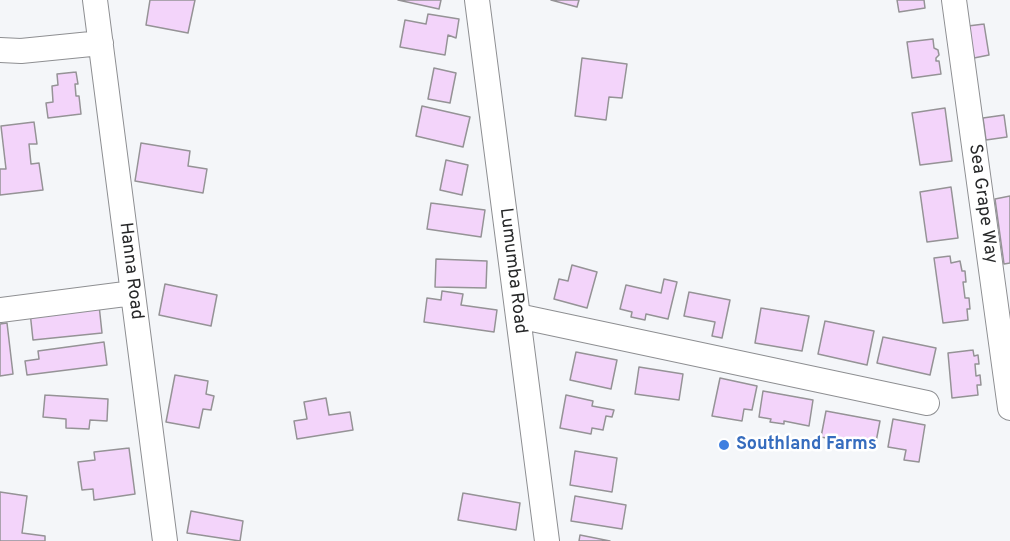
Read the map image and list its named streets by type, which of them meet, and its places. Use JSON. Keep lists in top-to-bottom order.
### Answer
{
  "streets": {
    "street": ["Sea Grape Way", "Hanna Road", "Lumumba Road"]
  },
  "places": ["Southland Farms"]
}
